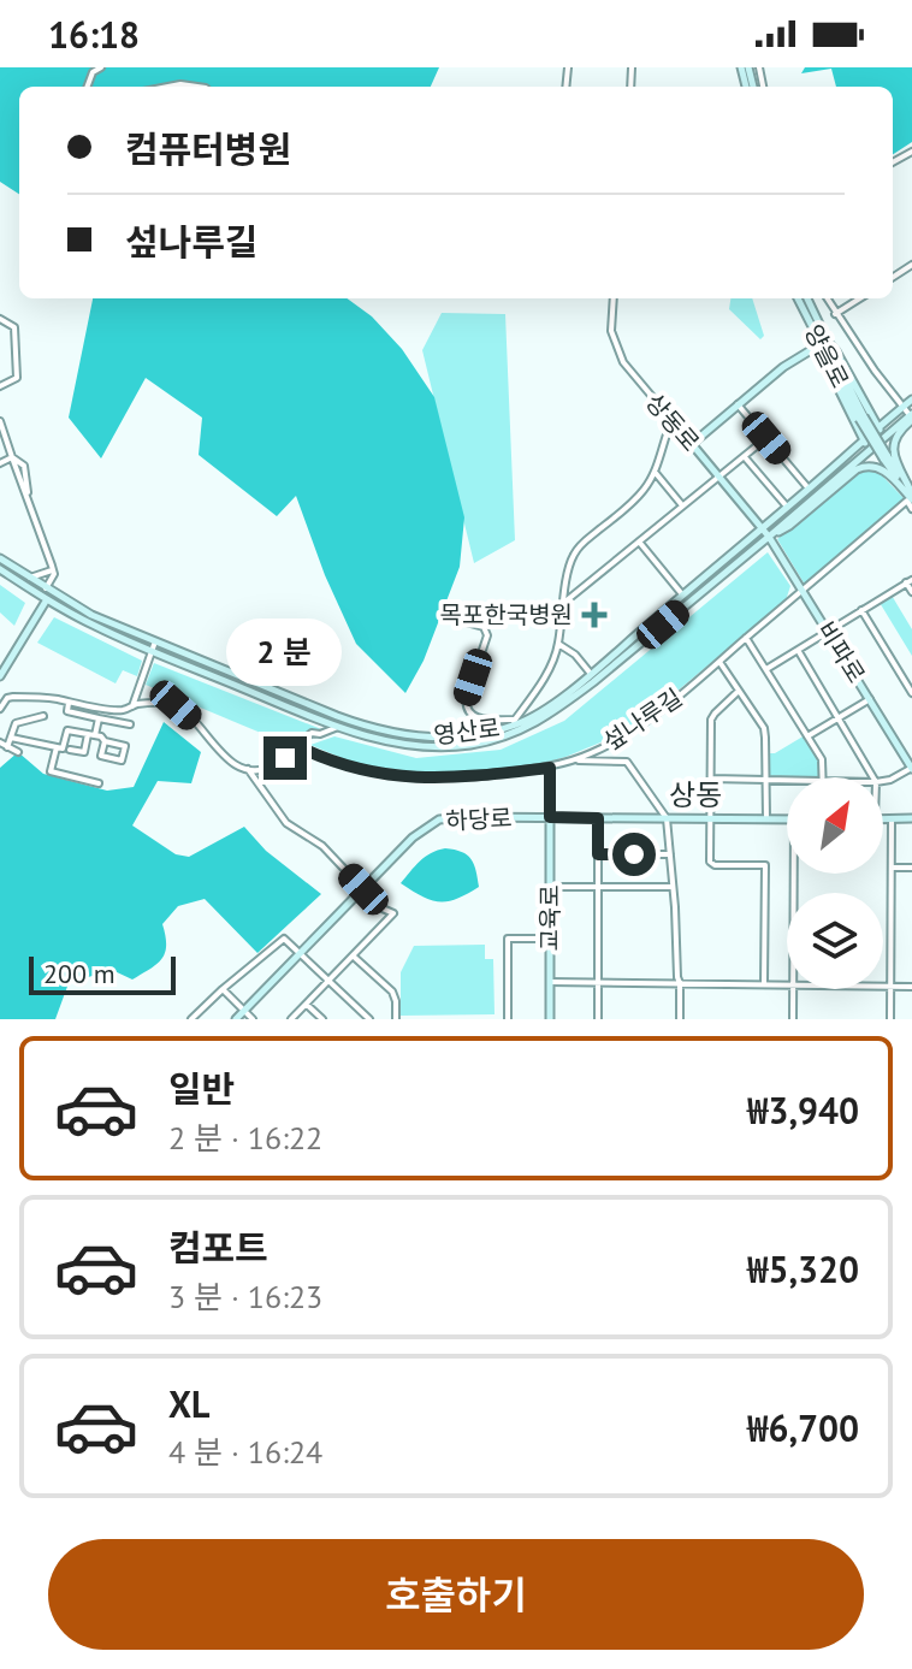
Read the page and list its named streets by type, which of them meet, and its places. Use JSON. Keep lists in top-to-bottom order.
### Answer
{
  "streets": {
    "street": [
      "양을로",
      "상동로",
      "비파로",
      "섶나루길",
      "영산로",
      "하당로",
      "교육로"
    ]
  },
  "crossings": [
    ["양을로", "섶나루길"],
    ["상동로", "비파로"],
    ["상동로", "영산로"],
    ["비파로", "섶나루길"],
    ["비파로", "영산로"],
    ["하당로", "교육로"]
  ],
  "districts": ["상동"],
  "places": {
    "health": ["목포한국병원"]
  },
  "scale_bar": "200 m",
  "north": "top right",
  "page": {
    "status": "16:18",
    "banner": ["컴퓨터병원", "섶나루길"],
    "bubble": "2 분",
    "scale": "200 m",
    "list": [
      {
        "name": "일반",
        "note": "2 분 · 16:22",
        "value": "₩3,940"
      },
      {
        "name": "컴포트",
        "note": "3 분 · 16:23",
        "value": "₩5,320"
      },
      {
        "name": "XL",
        "note": "4 분 · 16:24",
        "value": "₩6,700"
      }
    ],
    "buttons": "호출하기"
  }
}
